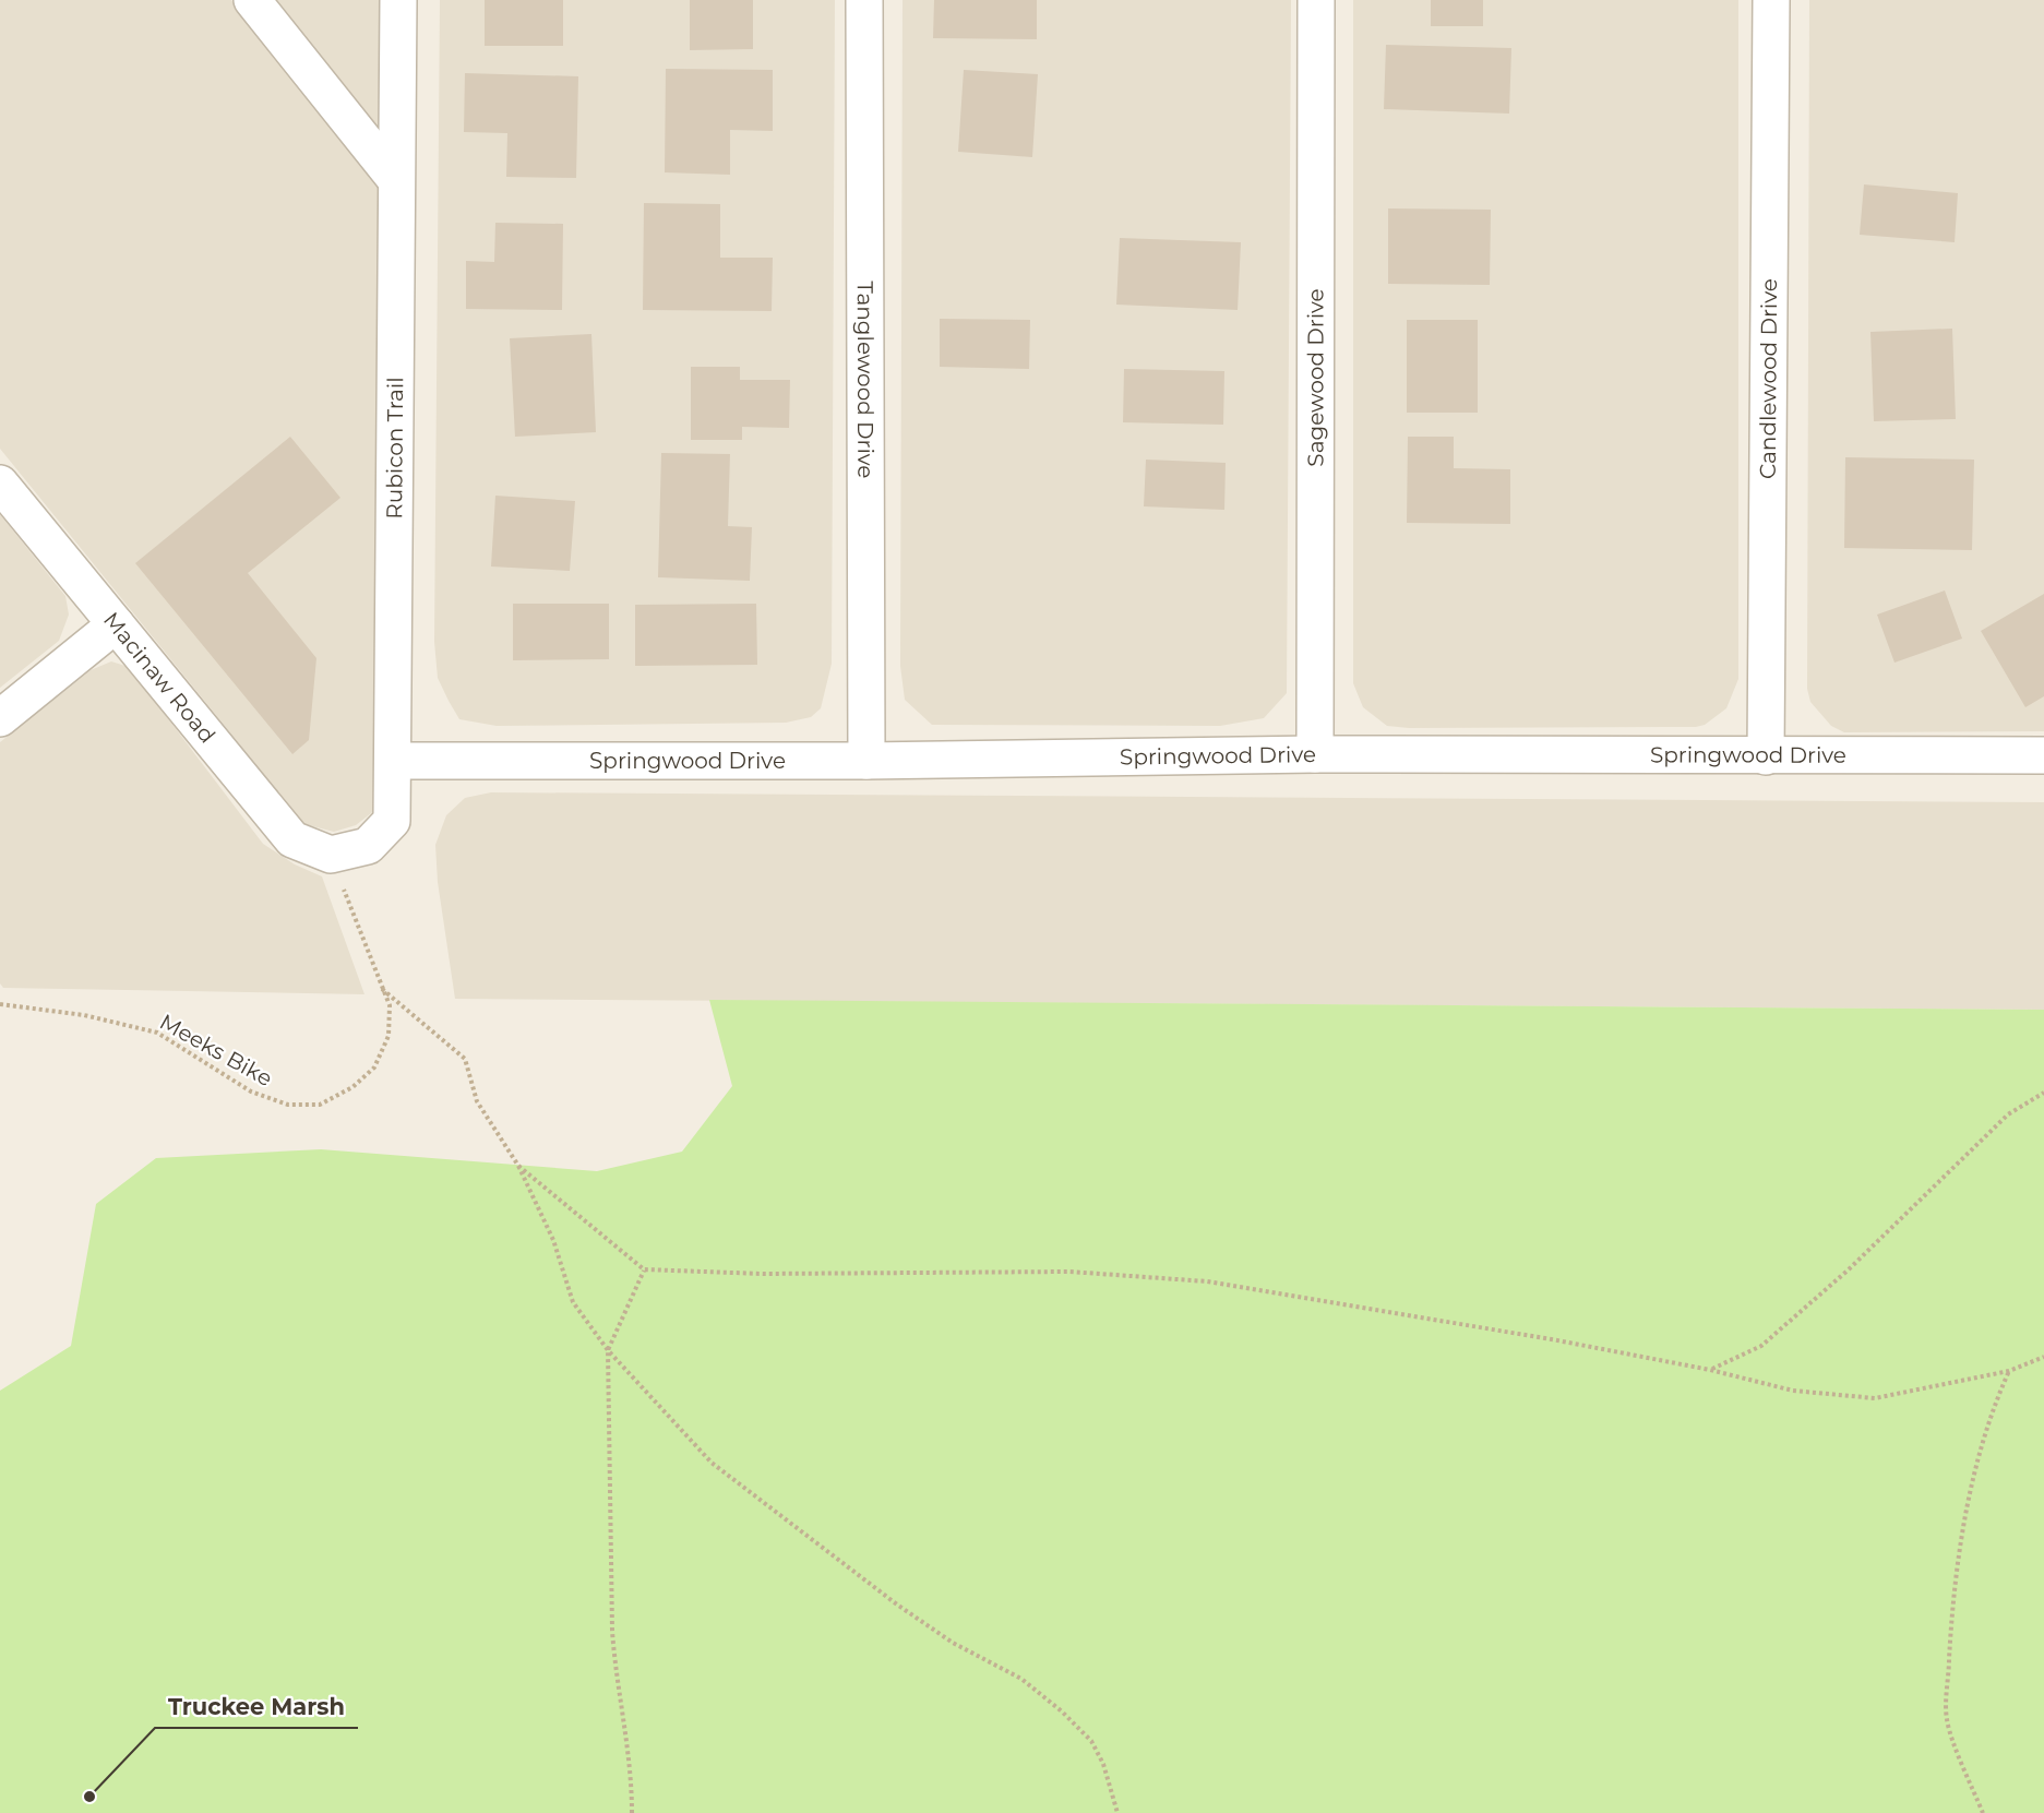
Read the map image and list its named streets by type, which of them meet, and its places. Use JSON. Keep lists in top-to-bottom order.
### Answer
{
  "streets": {
    "street": [
      "Sagewood Drive",
      "Candlewood Drive",
      "Tanglewood Drive",
      "Rubicon Trail",
      "Macinaw Road",
      "Springwood Drive"
    ],
    "path": ["Meeks Bike"]
  },
  "crossings": [
    ["Sagewood Drive", "Springwood Drive"],
    ["Candlewood Drive", "Springwood Drive"],
    ["Tanglewood Drive", "Springwood Drive"],
    ["Rubicon Trail", "Macinaw Road"],
    ["Rubicon Trail", "Springwood Drive"],
    ["Rubicon Trail", "Meeks Bike"],
    ["Macinaw Road", "Meeks Bike"]
  ],
  "places": ["Truckee Marsh"]
}
